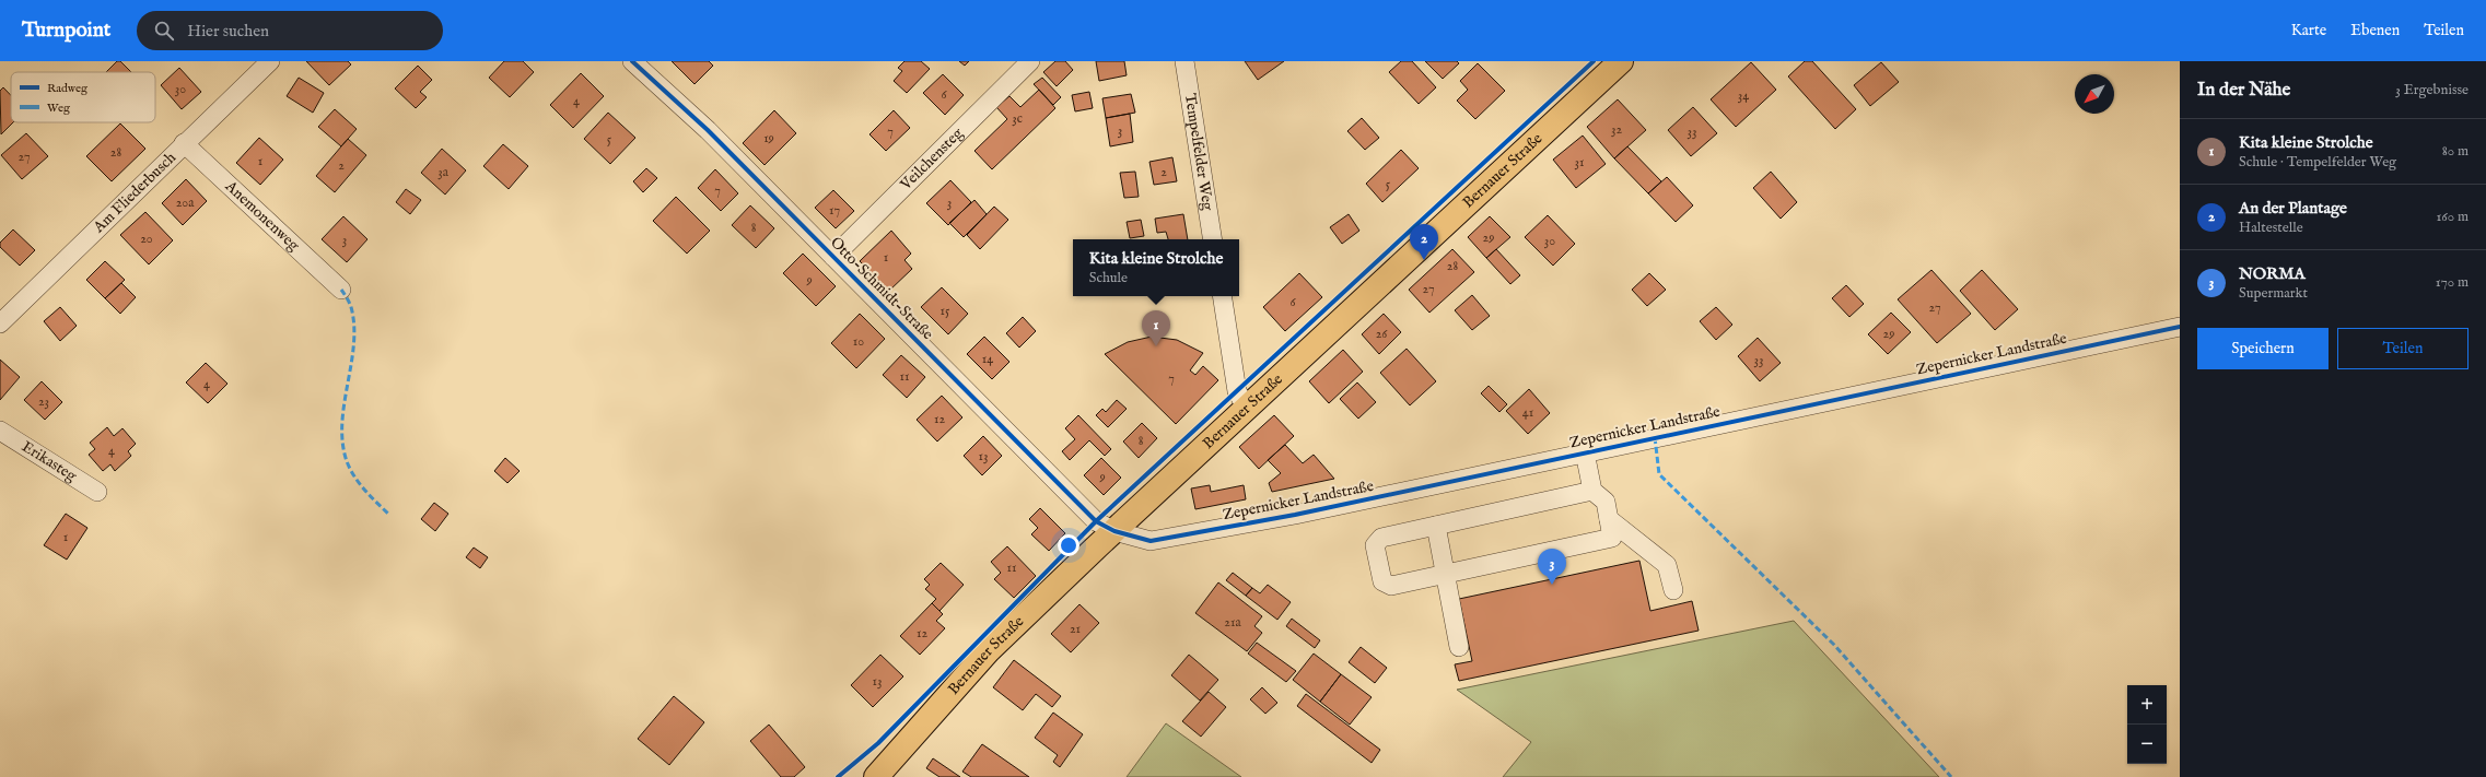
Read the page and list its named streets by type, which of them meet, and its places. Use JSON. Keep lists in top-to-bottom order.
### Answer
{
  "streets": {
    "main road": ["Bernauer Straße"],
    "street": [
      "Tempelfelder Weg",
      "Veilchensteg",
      "Am Fliederbusch",
      "Anemonenweg",
      "Otto-Schmidt-Straße",
      "Zepernicker Landstraße",
      "Erikasteg"
    ]
  },
  "crossings": [
    ["Veilchensteg", "Otto-Schmidt-Straße"],
    ["Bernauer Straße", "Otto-Schmidt-Straße"],
    ["Bernauer Straße", "Zepernicker Landstraße"],
    ["Am Fliederbusch", "Anemonenweg"],
    ["Otto-Schmidt-Straße", "Zepernicker Landstraße"]
  ],
  "house_numbers": [
    "30",
    "6",
    "34",
    "4",
    "3c",
    "32",
    "3",
    "7",
    "33",
    "19",
    "5",
    "28",
    "27",
    "1",
    "31",
    "2",
    "3a",
    "2",
    "5",
    "7",
    "20a",
    "3",
    "17",
    "8",
    "29",
    "20",
    "3",
    "30",
    "1",
    "28",
    "9",
    "27",
    "6",
    "27",
    "15",
    "26",
    "29",
    "10",
    "14",
    "33",
    "11",
    "7",
    "4",
    "23",
    "41",
    "12",
    "8",
    "4",
    "13",
    "9",
    "1",
    "11",
    "21a",
    "21",
    "12",
    "13"
  ],
  "legend": ["Radweg", "Weg"],
  "north": "bottom left",
  "page": {
    "header": "Turnpoint",
    "search": "Hier suchen",
    "nav": ["Karte", "Ebenen", "Teilen"],
    "heading": ["In der Nähe", "3 Ergebnisse"],
    "list": [
      {
        "mark": "1",
        "name": "Kita kleine Strolche",
        "note": "Schule · Tempelfelder Weg",
        "value": "80 m"
      },
      {
        "mark": "2",
        "name": "An der Plantage",
        "note": "Haltestelle",
        "value": "160 m"
      },
      {
        "mark": "3",
        "name": "NORMA",
        "note": "Supermarkt",
        "value": "170 m"
      }
    ],
    "pins": ["2", "1", "3"],
    "popup": ["Kita kleine Strolche", "Schule"],
    "buttons": ["Speichern", "Teilen"],
    "map_buttons": ["+", "−"]
  }
}
